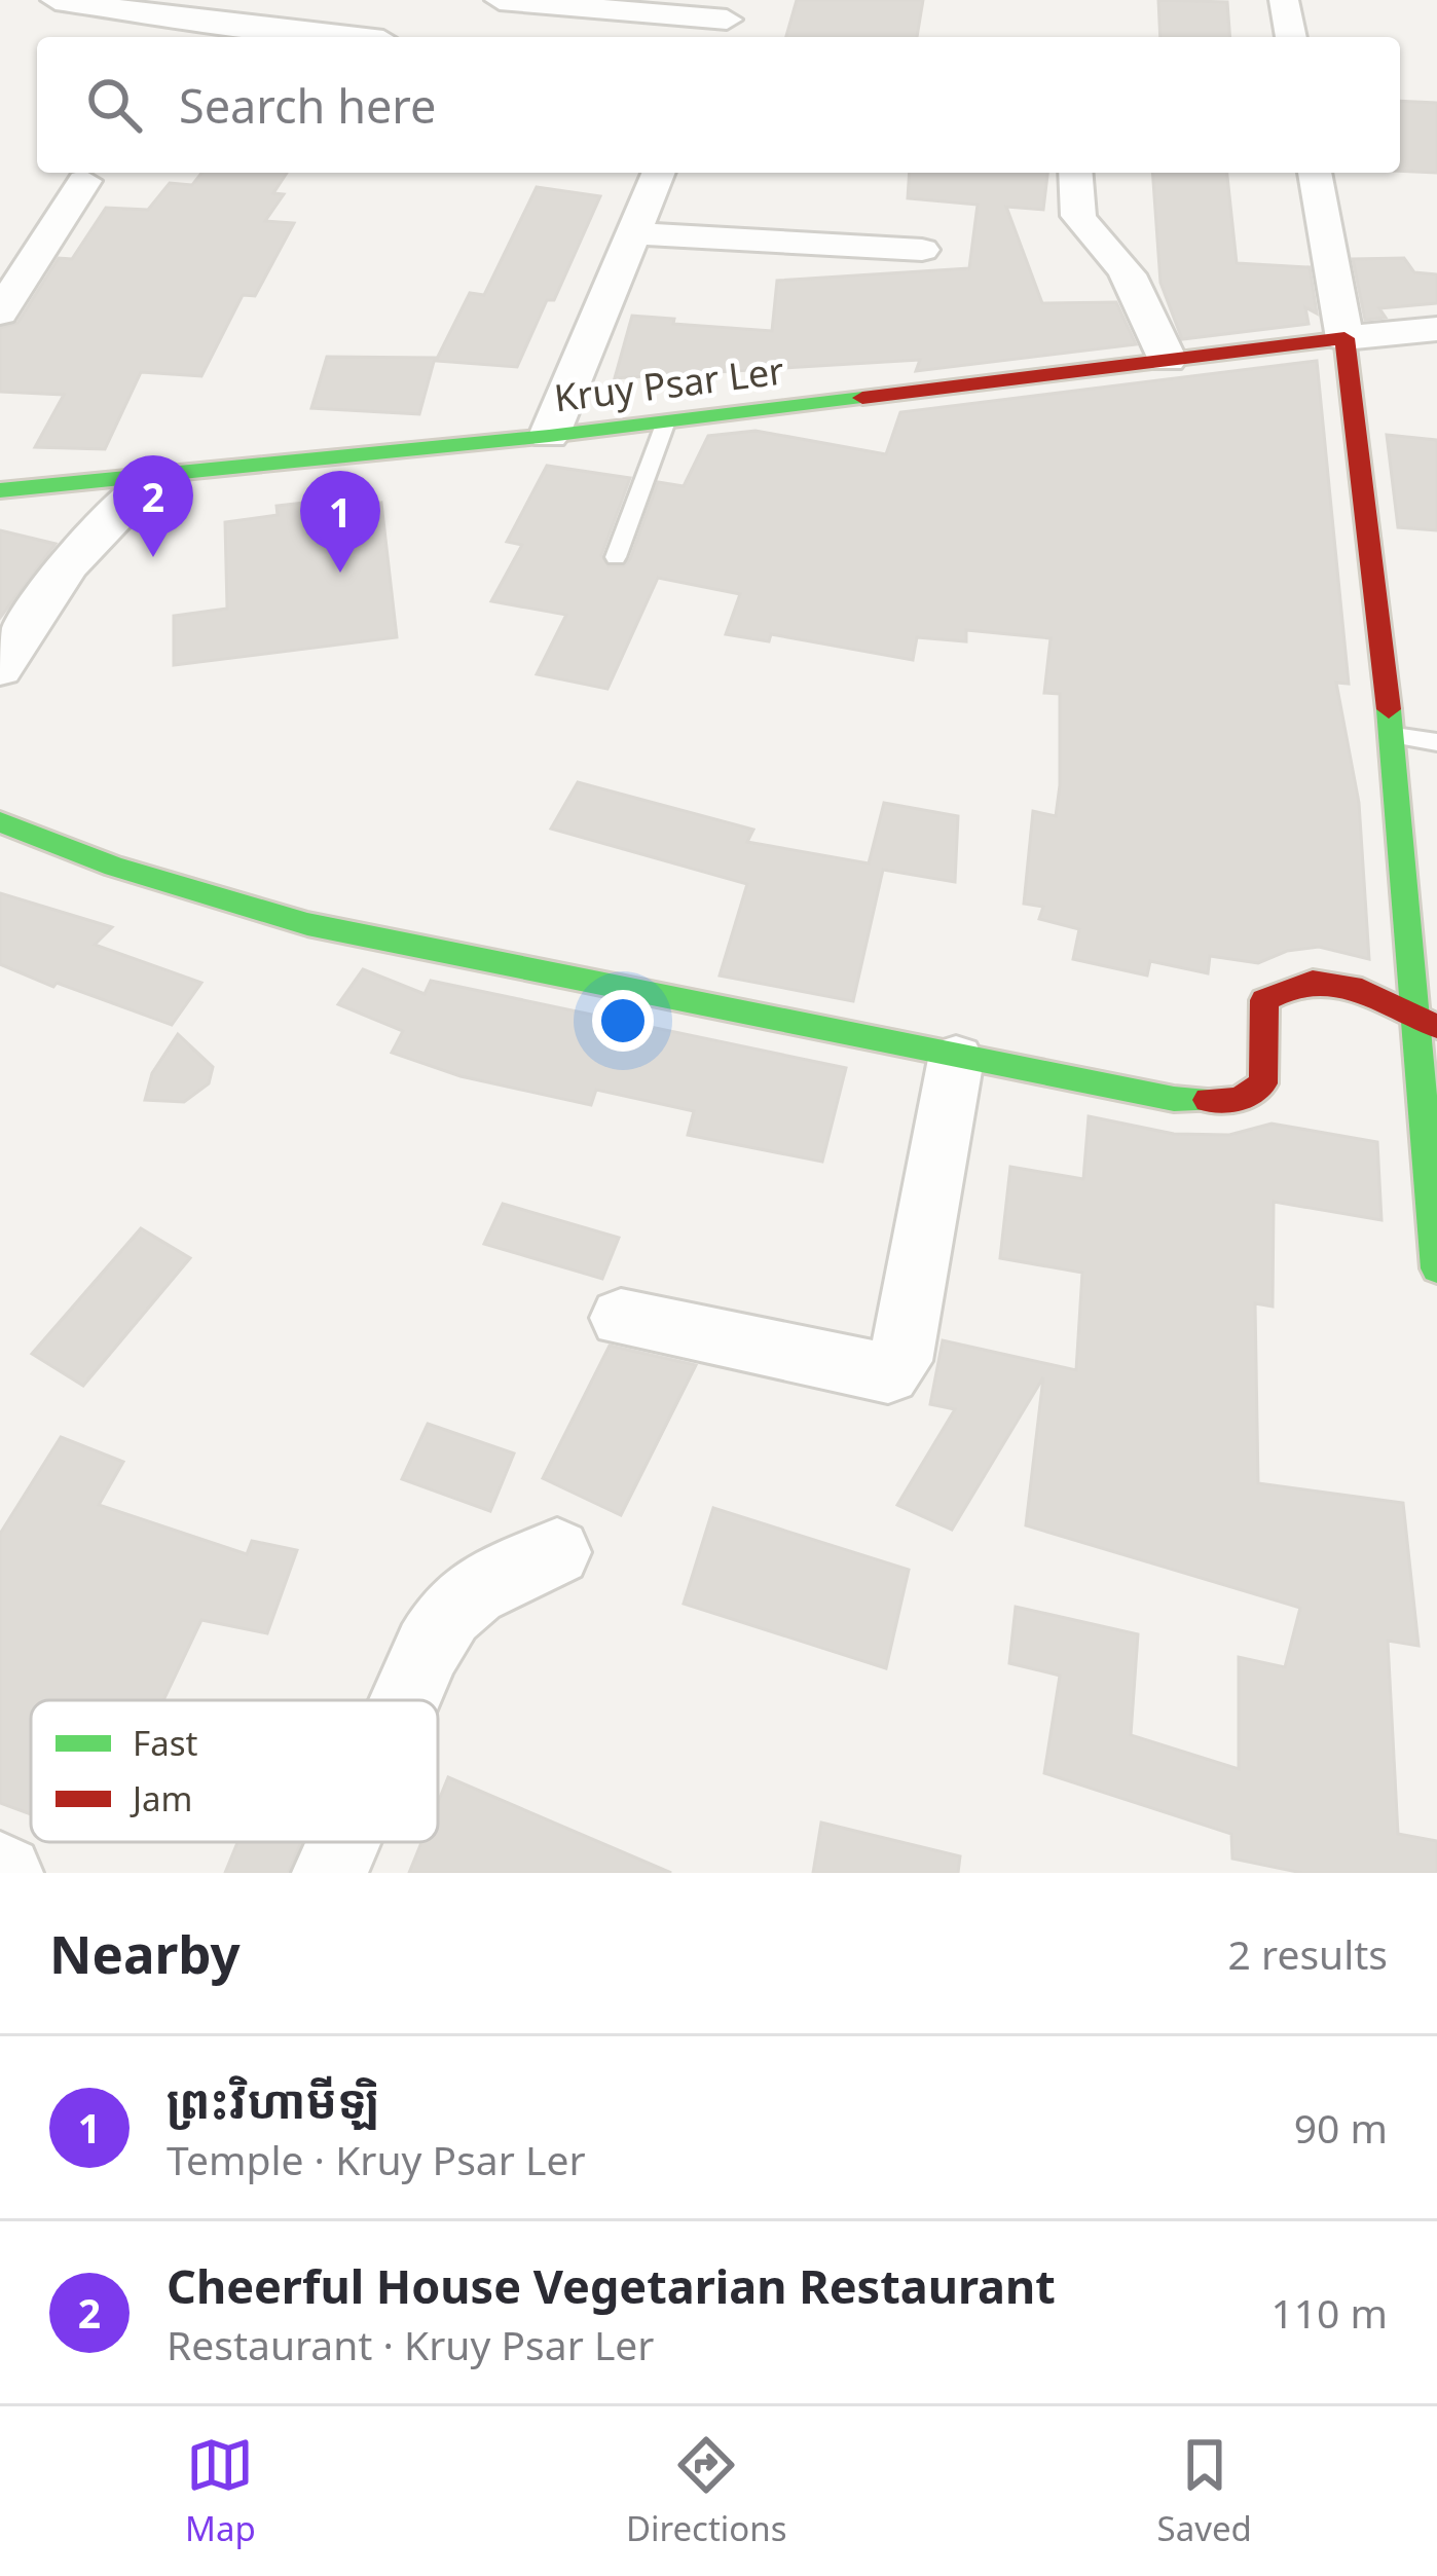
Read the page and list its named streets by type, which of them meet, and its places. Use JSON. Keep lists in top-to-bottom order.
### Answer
{
  "streets": {
    "street": ["Kruy Psar Ler"]
  },
  "legend": ["Fast", "Jam"],
  "page": {
    "search": "Search here",
    "pins": ["2", "1"],
    "heading": ["Nearby", "2 results"],
    "list": [
      {
        "mark": "1",
        "name": "ព្រះវិហាមីឡិ",
        "note": "Temple · Kruy Psar Ler",
        "value": "90 m"
      },
      {
        "mark": "2",
        "name": "Cheerful House Vegetarian Restaurant",
        "note": "Restaurant · Kruy Psar Ler",
        "value": "110 m"
      }
    ],
    "nav": ["Map", "Directions", "Saved"]
  }
}
